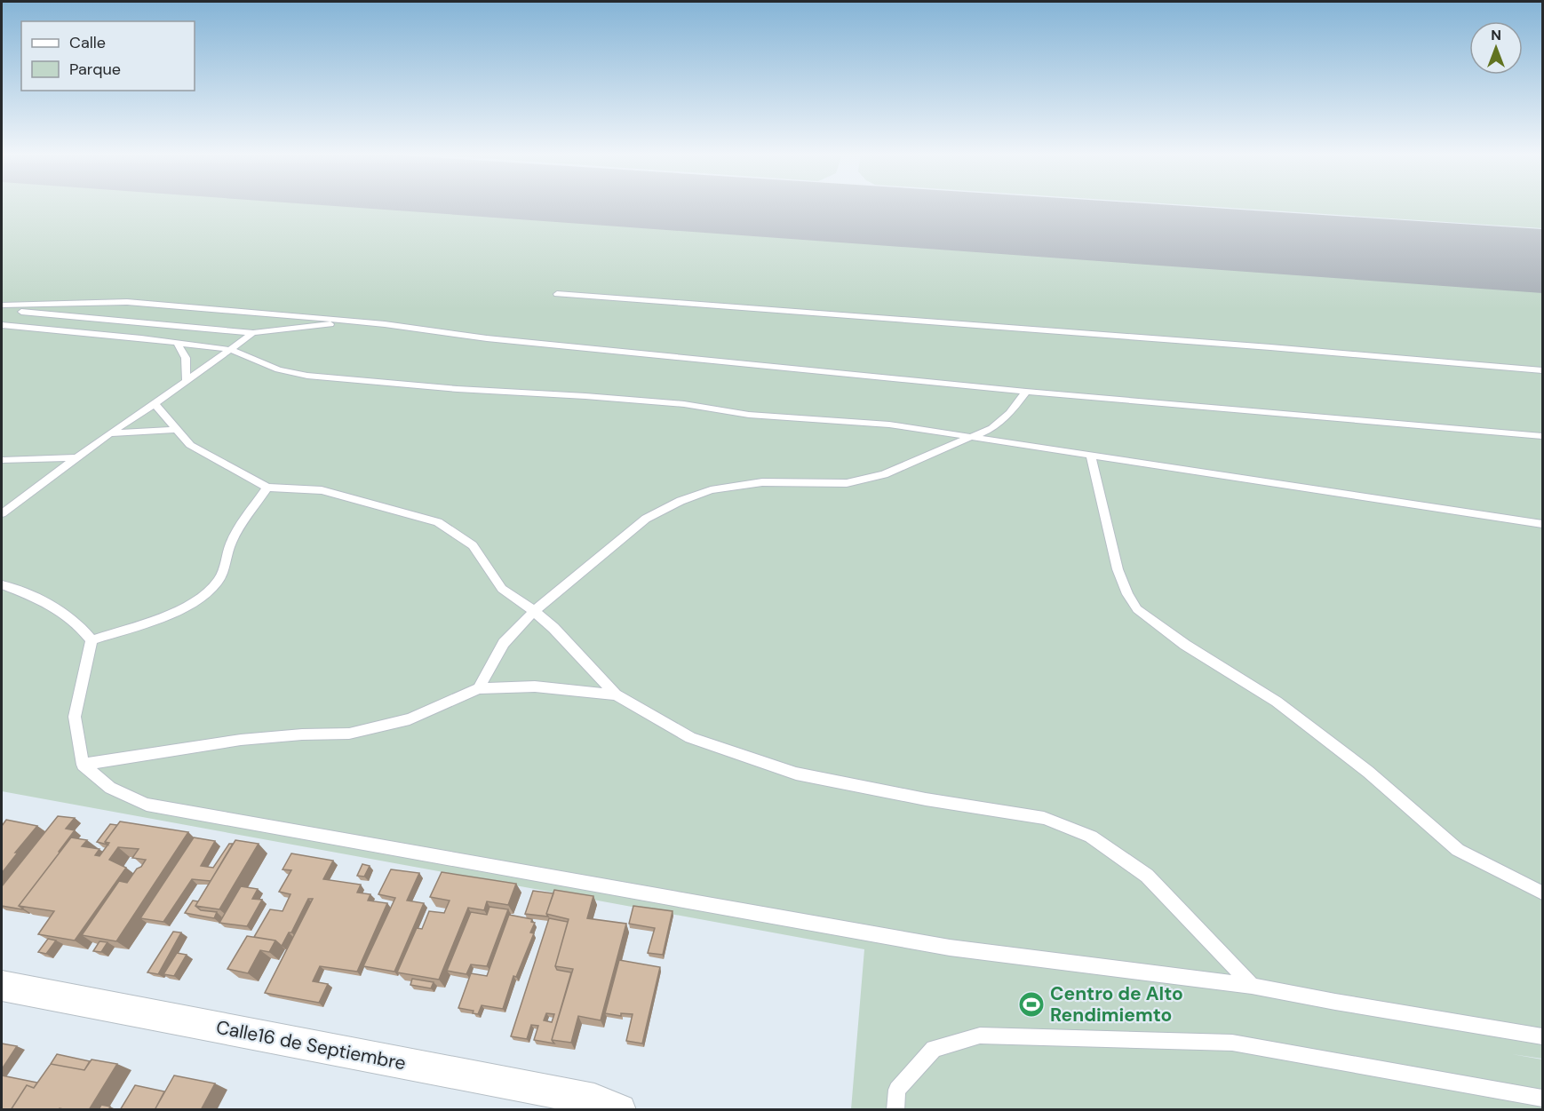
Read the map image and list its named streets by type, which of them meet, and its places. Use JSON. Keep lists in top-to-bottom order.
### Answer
{
  "streets": {
    "street": ["Calle16 de Septiembre"]
  },
  "places": {
    "sports": ["Centro de Alto Rendimiemto"]
  },
  "legend": ["Calle", "Parque"],
  "north": "top"
}
